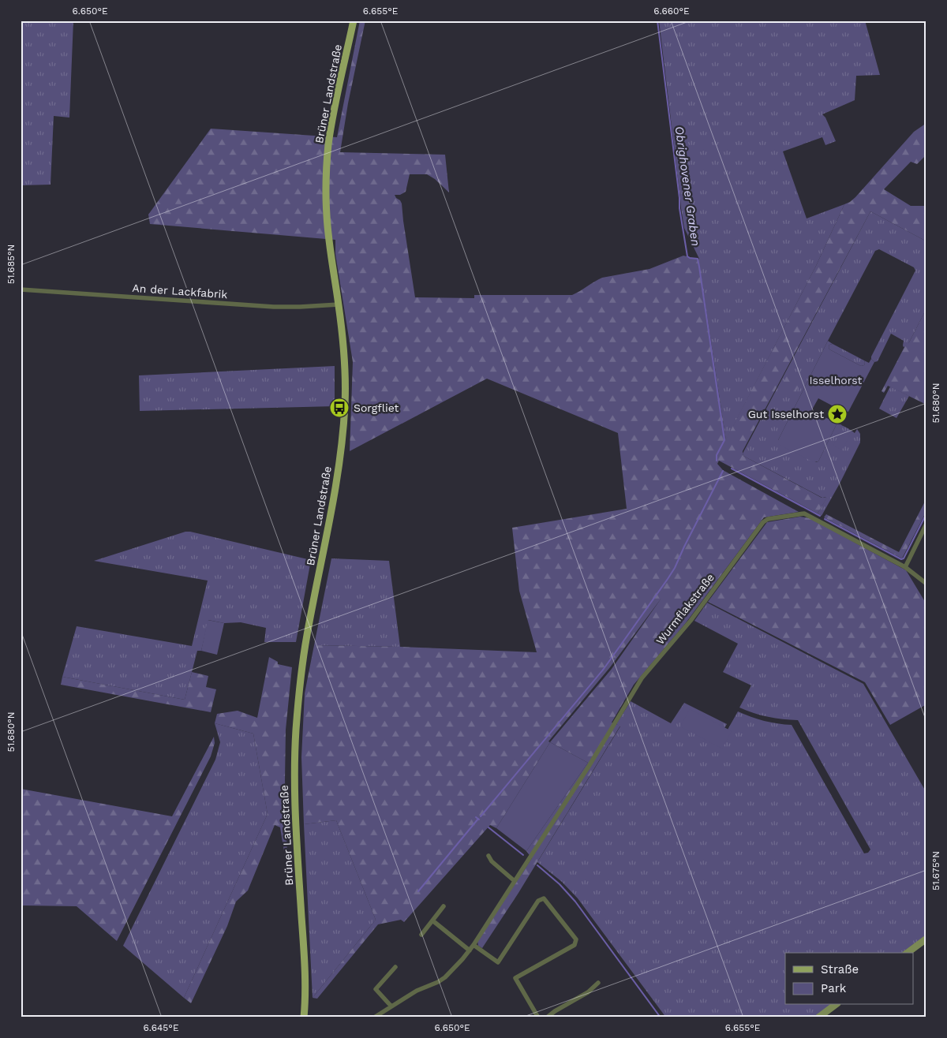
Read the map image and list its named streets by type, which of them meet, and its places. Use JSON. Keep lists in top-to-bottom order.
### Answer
{
  "streets": {
    "main road": ["Brüner Landstraße"],
    "street": ["An der Lackfabrik", "Wurmflakstraße"]
  },
  "crossings": [
    ["Brüner Landstraße", "An der Lackfabrik"]
  ],
  "water": ["Obrighovener Graben"],
  "parks": ["Isselhorst"],
  "places": {
    "bus stop": ["Sorgfliet"],
    "place": ["Gut Isselhorst"]
  },
  "legend": ["Straße", "Park"],
  "coordinates": [
    "6.650°E",
    "6.655°E",
    "6.660°E",
    "51.685°N",
    "51.680°N",
    "51.675°N",
    "6.645°E"
  ]
}
